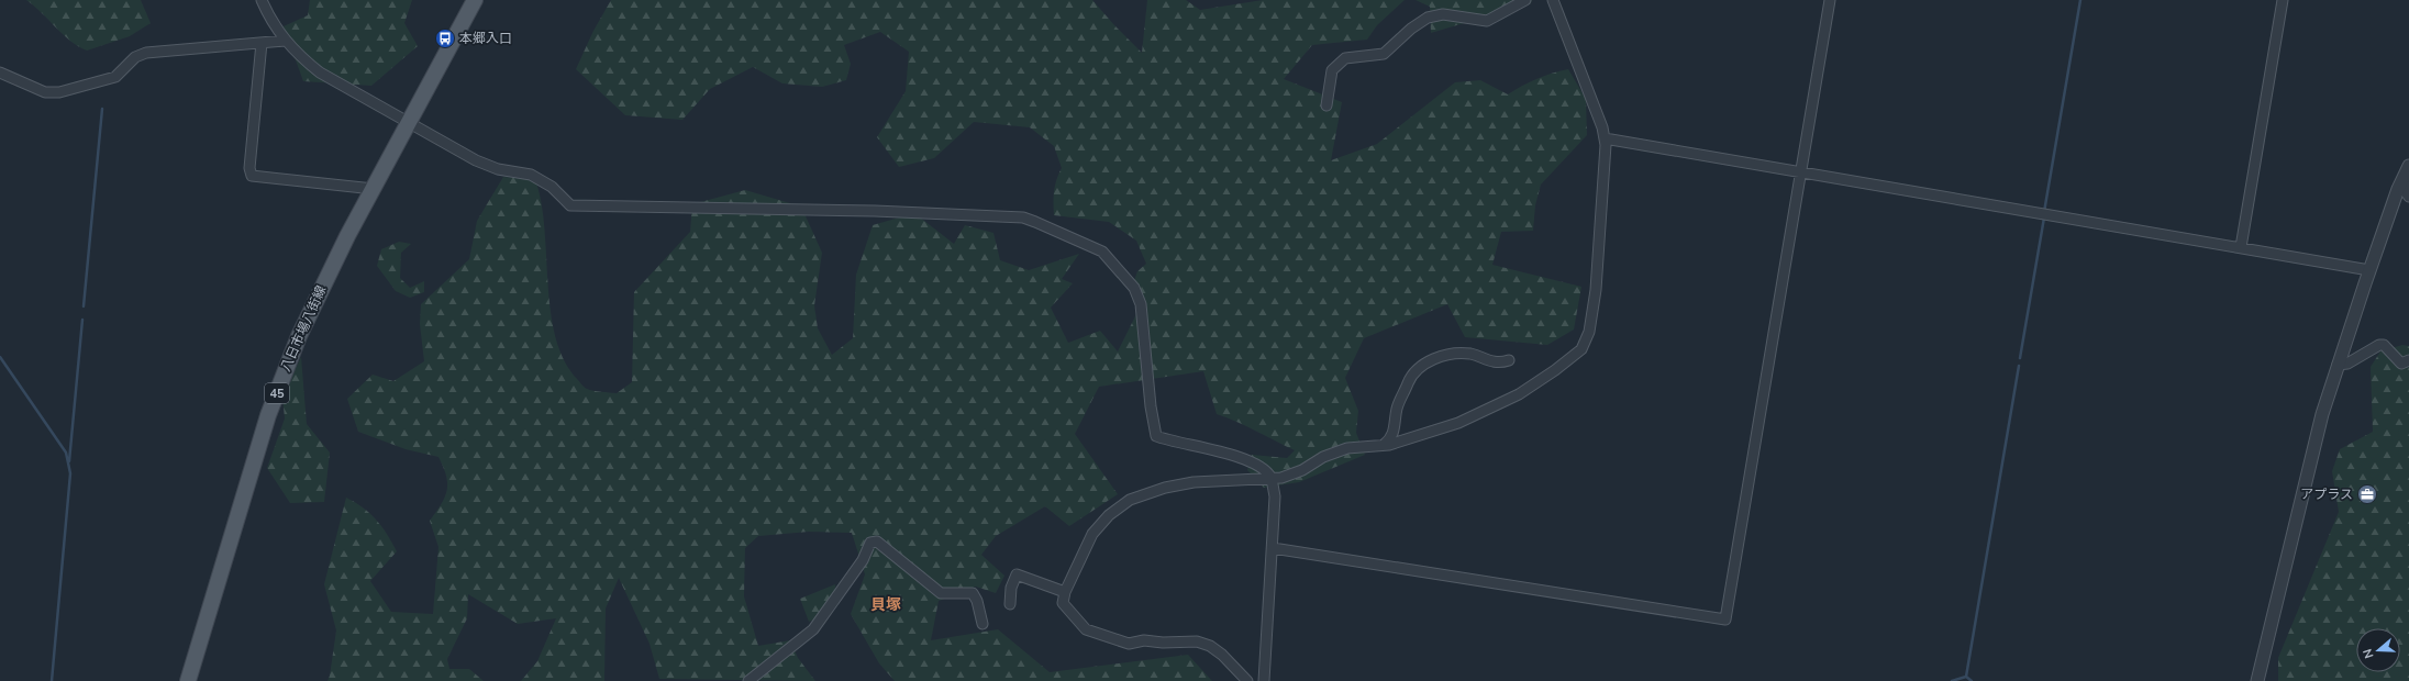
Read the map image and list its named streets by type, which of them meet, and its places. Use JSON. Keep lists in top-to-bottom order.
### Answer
{
  "streets": {
    "main road": ["八日市場八街線", "45"]
  },
  "districts": ["貝塚"],
  "places": {
    "bus stop": ["本郷入口"],
    "office": ["アプラス"]
  },
  "north": "left"
}
